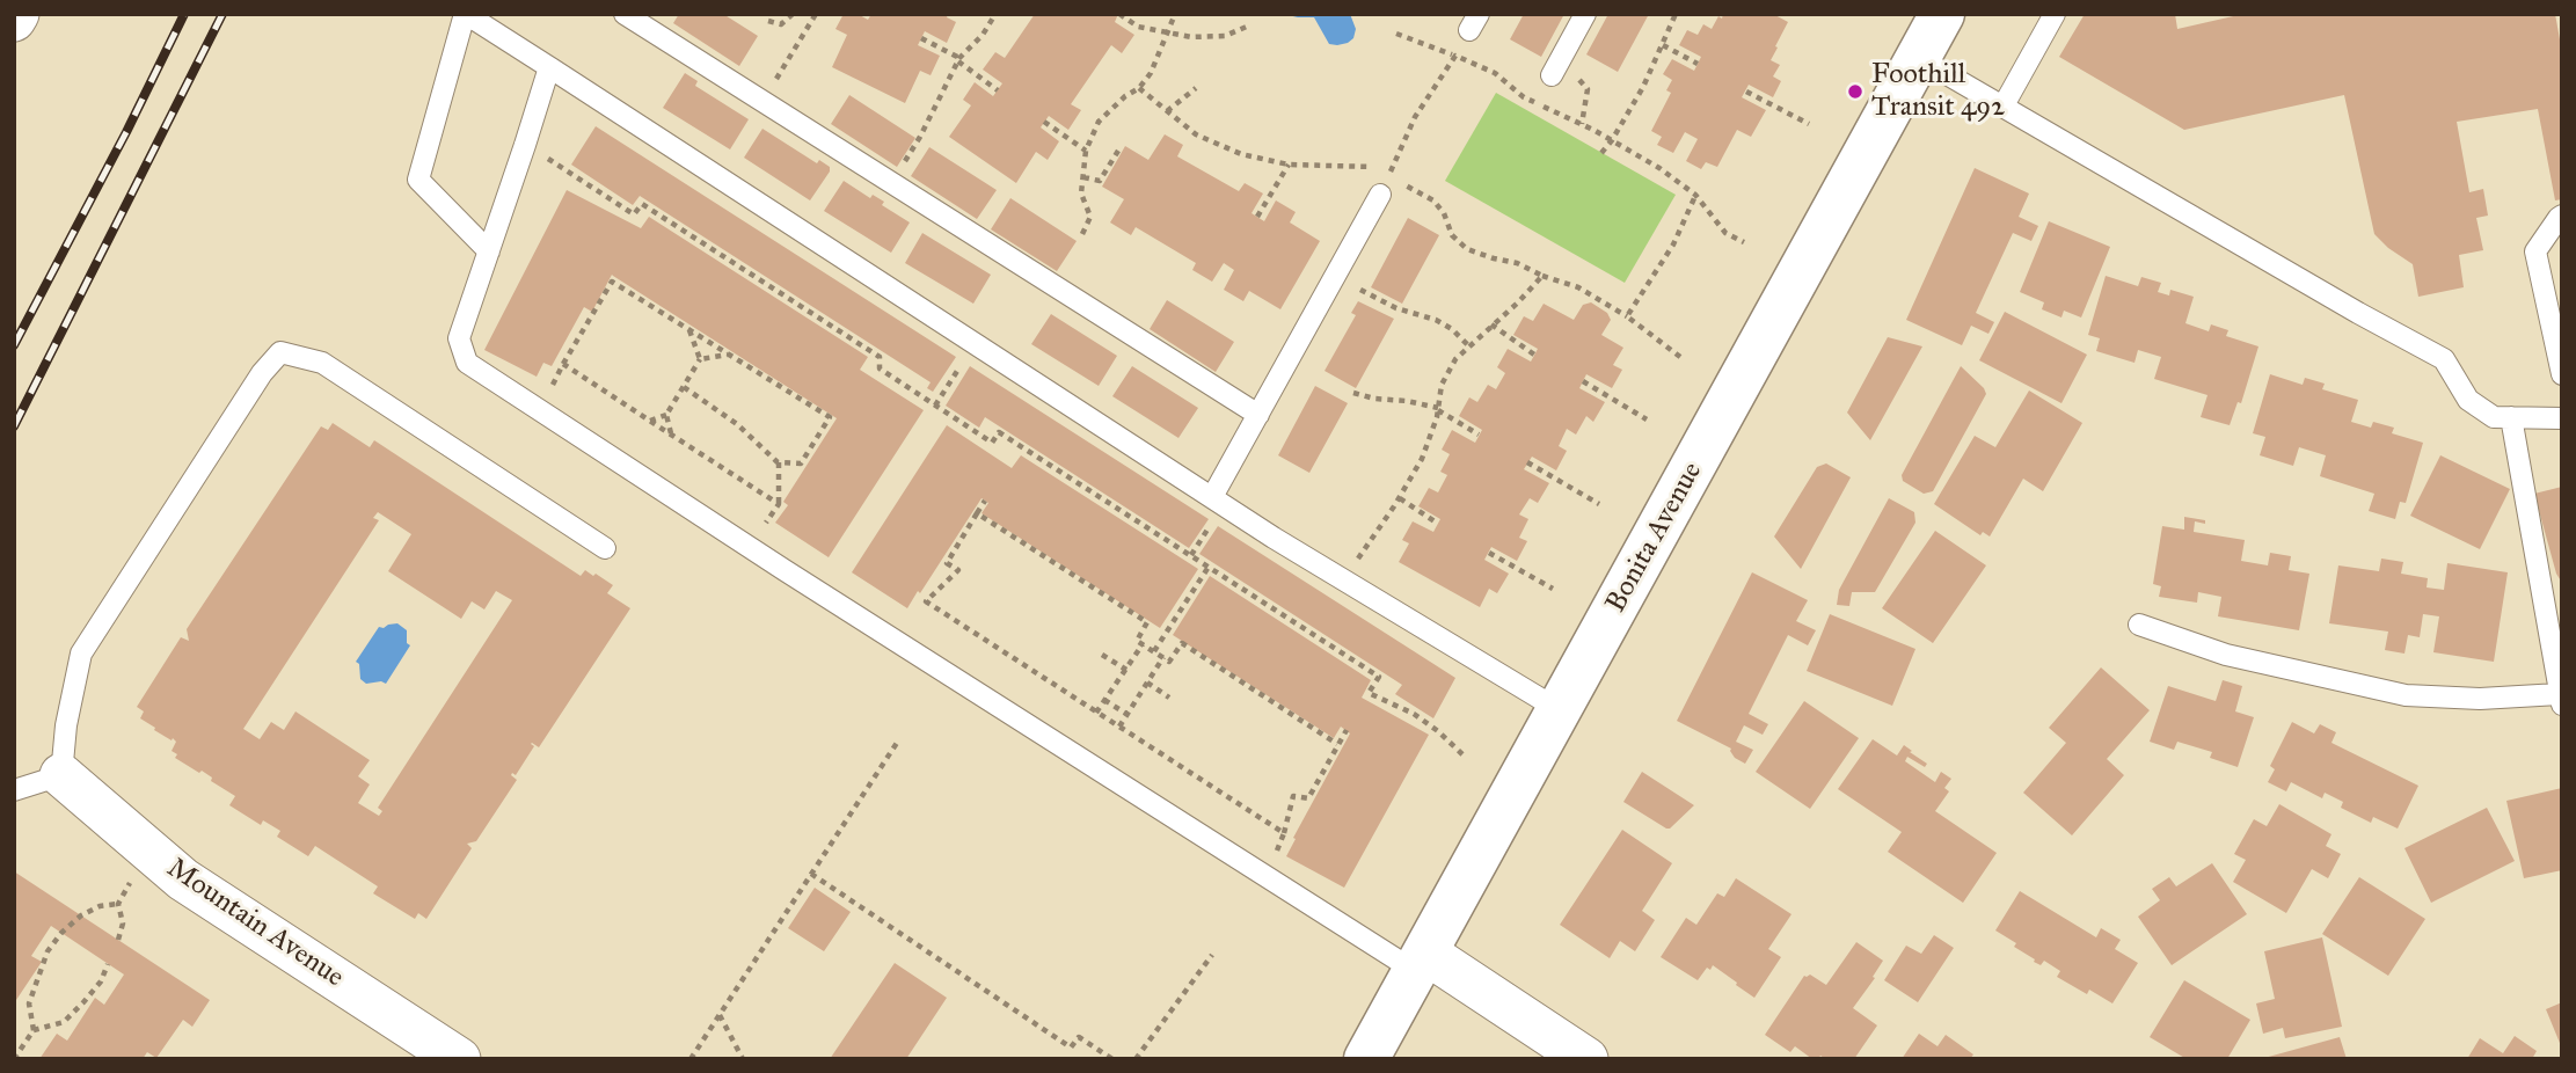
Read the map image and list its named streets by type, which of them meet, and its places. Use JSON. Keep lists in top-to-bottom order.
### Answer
{
  "streets": {
    "main road": ["Bonita Avenue"],
    "street": ["Mountain Avenue"]
  },
  "places": ["Foothill Transit 492"]
}
